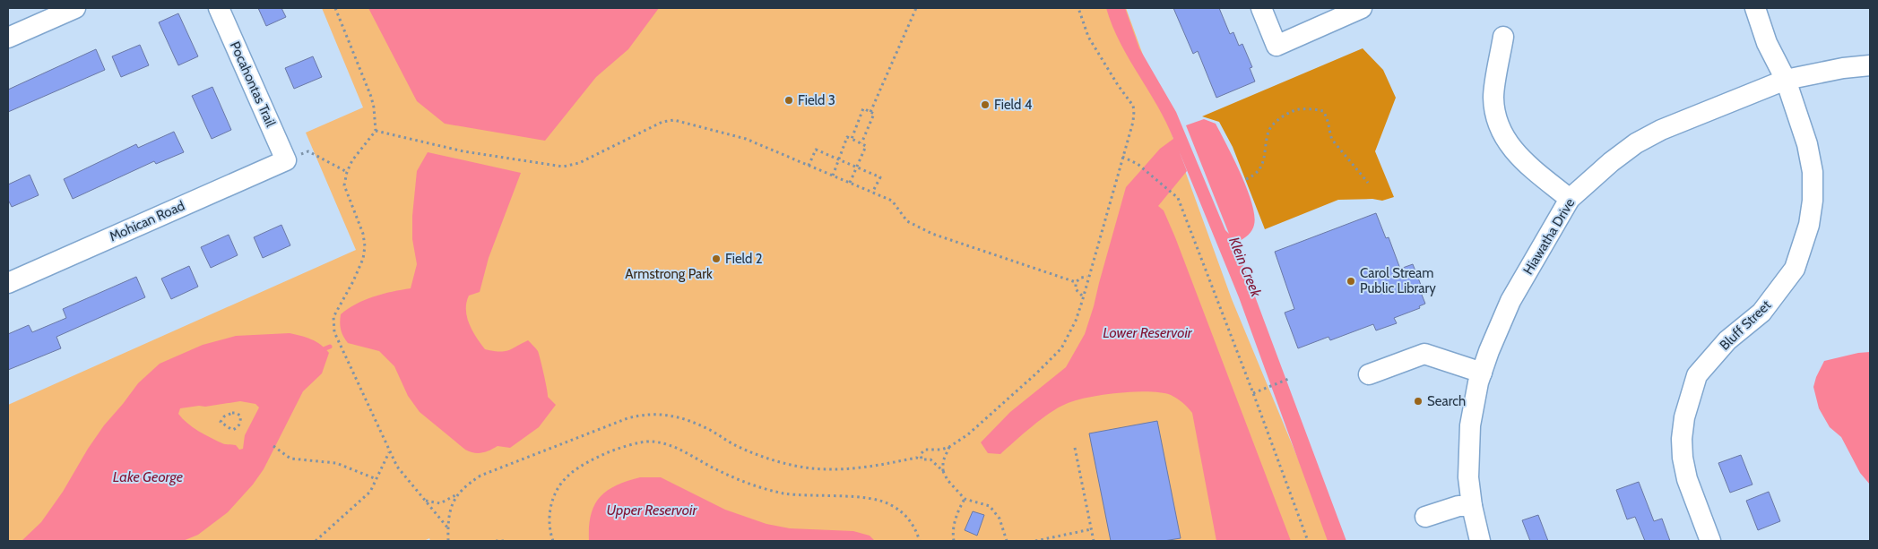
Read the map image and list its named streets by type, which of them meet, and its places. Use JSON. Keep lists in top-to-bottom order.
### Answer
{
  "streets": {
    "street": [
      "Pocahontas Trail",
      "Mohican Road",
      "Hiawatha Drive",
      "Bluff Street"
    ]
  },
  "crossings": [
    ["Pocahontas Trail", "Mohican Road"],
    ["Hiawatha Drive", "Bluff Street"]
  ],
  "water": [
    "Klein Creek",
    "Lower Reservoir",
    "Lake George",
    "Upper Reservoir"
  ],
  "parks": ["Armstrong Park"],
  "places": [
    "Field 3",
    "Field 4",
    "Field 2",
    "Carol Stream Public Library",
    "Search"
  ]
}
